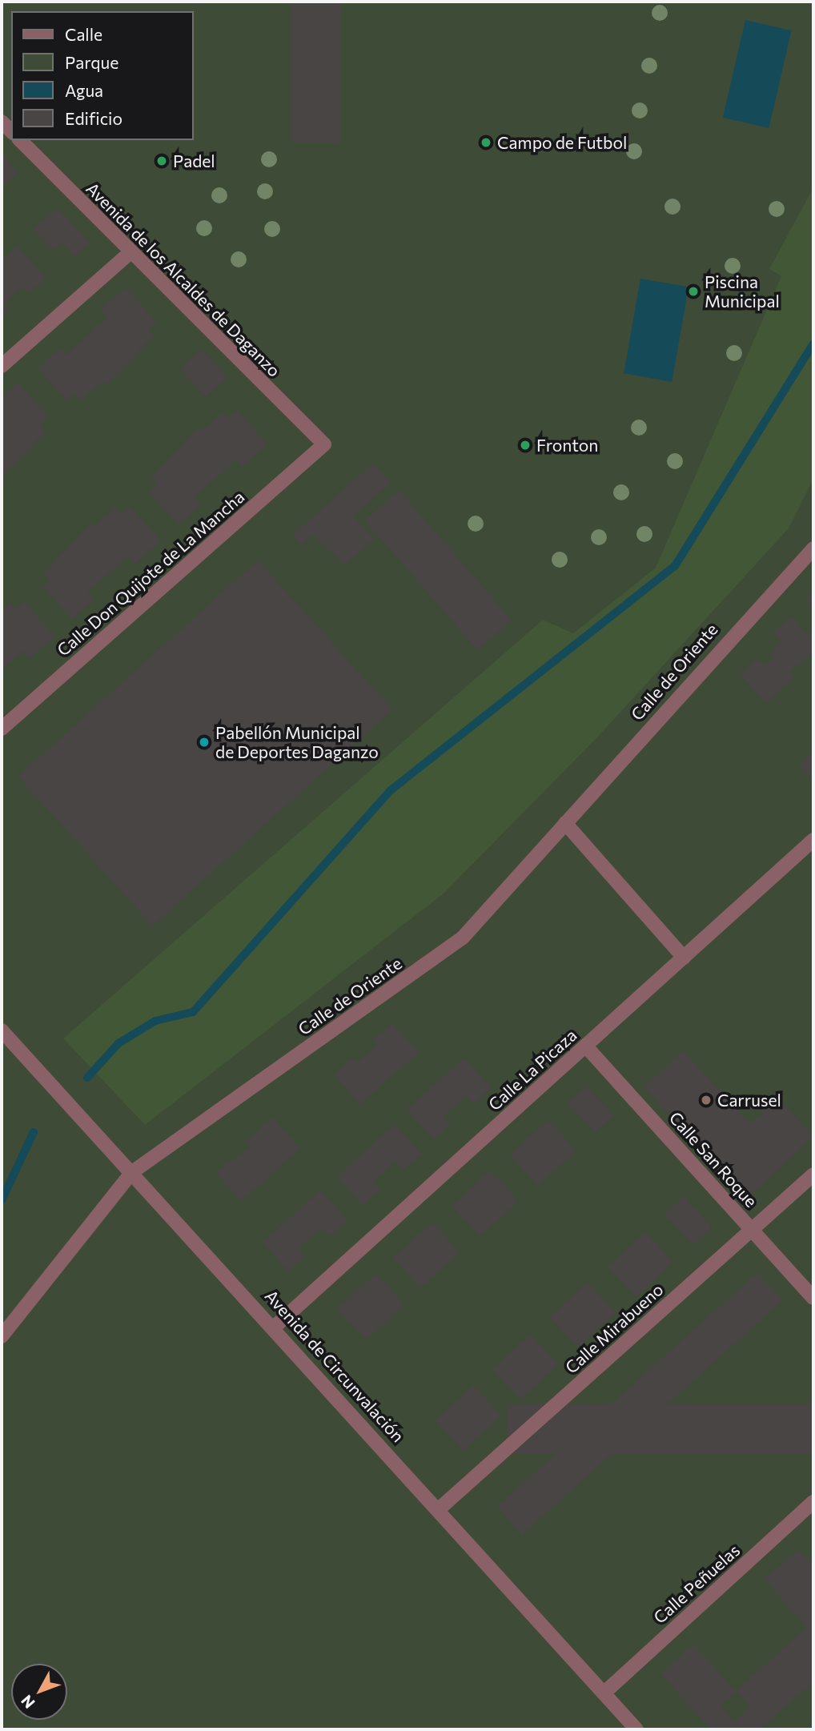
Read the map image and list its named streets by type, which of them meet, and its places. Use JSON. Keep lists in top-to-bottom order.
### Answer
{
  "streets": {
    "street": [
      "Avenida de los Alcaldes de Daganzo",
      "Calle Don Quijote de La Mancha",
      "Calle de Oriente",
      "Calle La Picaza",
      "Calle San Roque",
      "Calle Mirabueno",
      "Avenida de Circunvalación",
      "Calle Peñuelas"
    ]
  },
  "crossings": [
    ["Avenida de los Alcaldes de Daganzo", "Calle Don Quijote de La Mancha"],
    ["Calle de Oriente", "Avenida de Circunvalación"],
    ["Calle La Picaza", "Calle San Roque"],
    ["Calle La Picaza", "Avenida de Circunvalación"],
    ["Calle San Roque", "Calle Mirabueno"],
    ["Calle Mirabueno", "Avenida de Circunvalación"],
    ["Avenida de Circunvalación", "Calle Peñuelas"]
  ],
  "places": [
    "Campo de Futbol",
    "Padel",
    "Piscina Municipal",
    "Fronton",
    "Pabellón Municipal de Deportes Daganzo",
    "Carrusel"
  ],
  "legend": [
    "Calle",
    "Parque",
    "Agua",
    "Edificio"
  ],
  "north": "bottom left"
}
